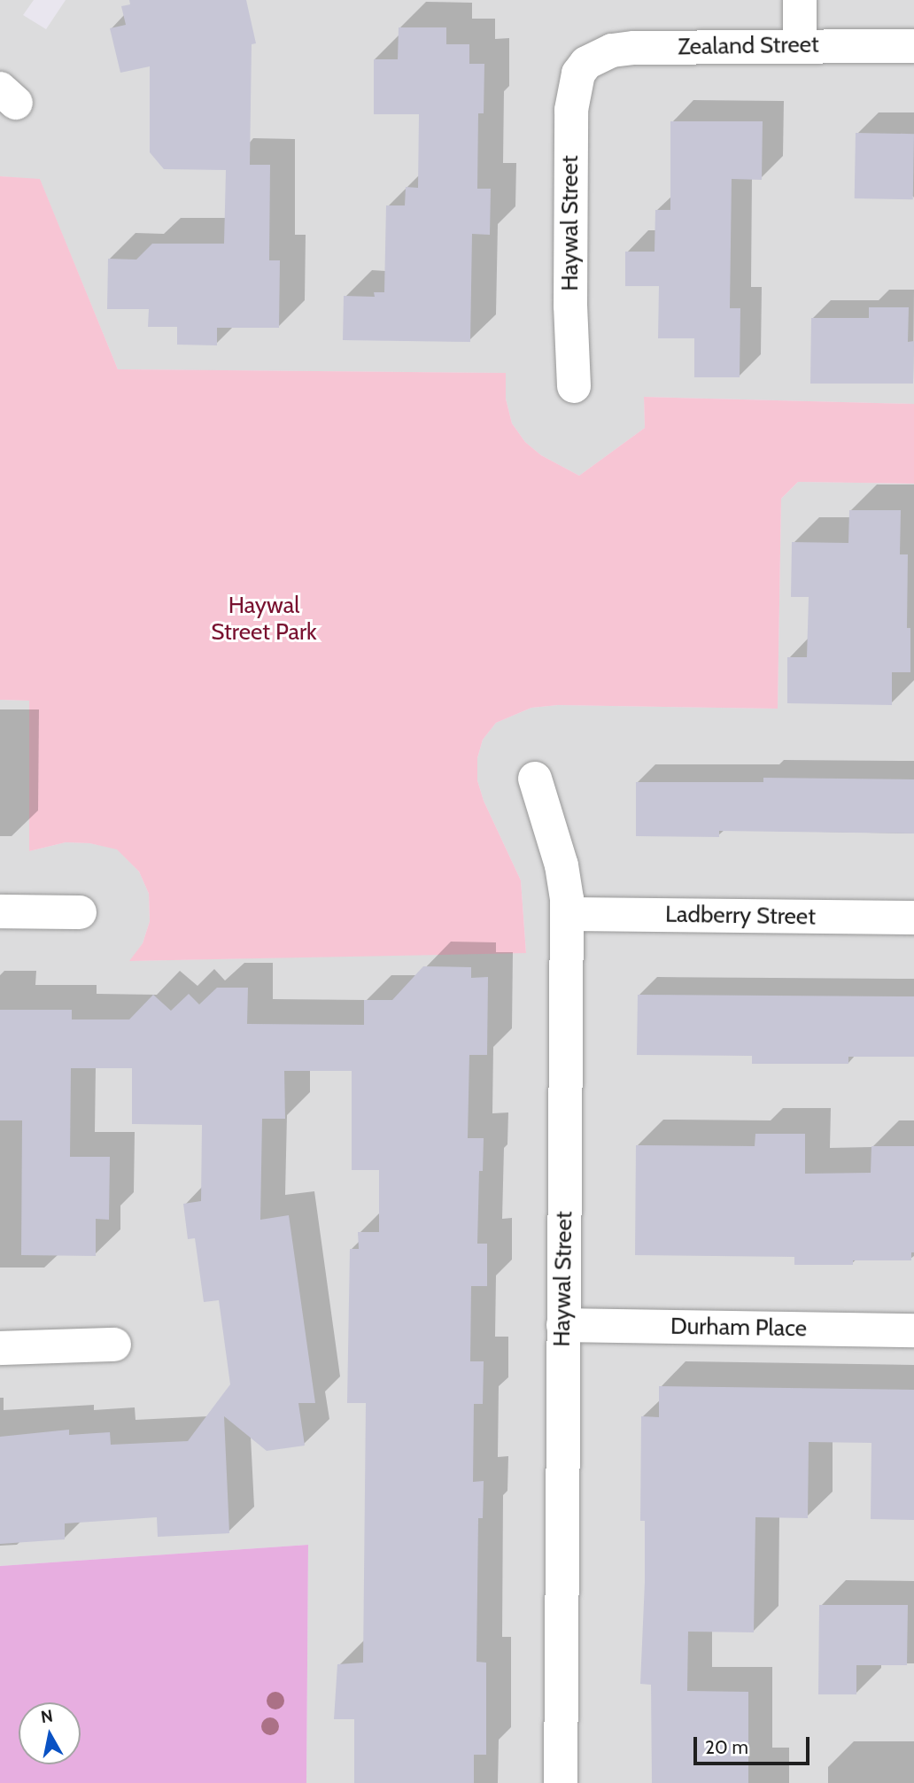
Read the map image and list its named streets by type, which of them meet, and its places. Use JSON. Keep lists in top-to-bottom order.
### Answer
{
  "streets": {
    "street": [
      "Zealand Street",
      "Haywal Street",
      "Ladberry Street",
      "Durham Place"
    ]
  },
  "crossings": [
    ["Zealand Street", "Haywal Street"],
    ["Haywal Street", "Ladberry Street"],
    ["Haywal Street", "Durham Place"]
  ],
  "parks": ["Haywal Street Park"],
  "scale_bar": "20 m",
  "north": "top"
}
